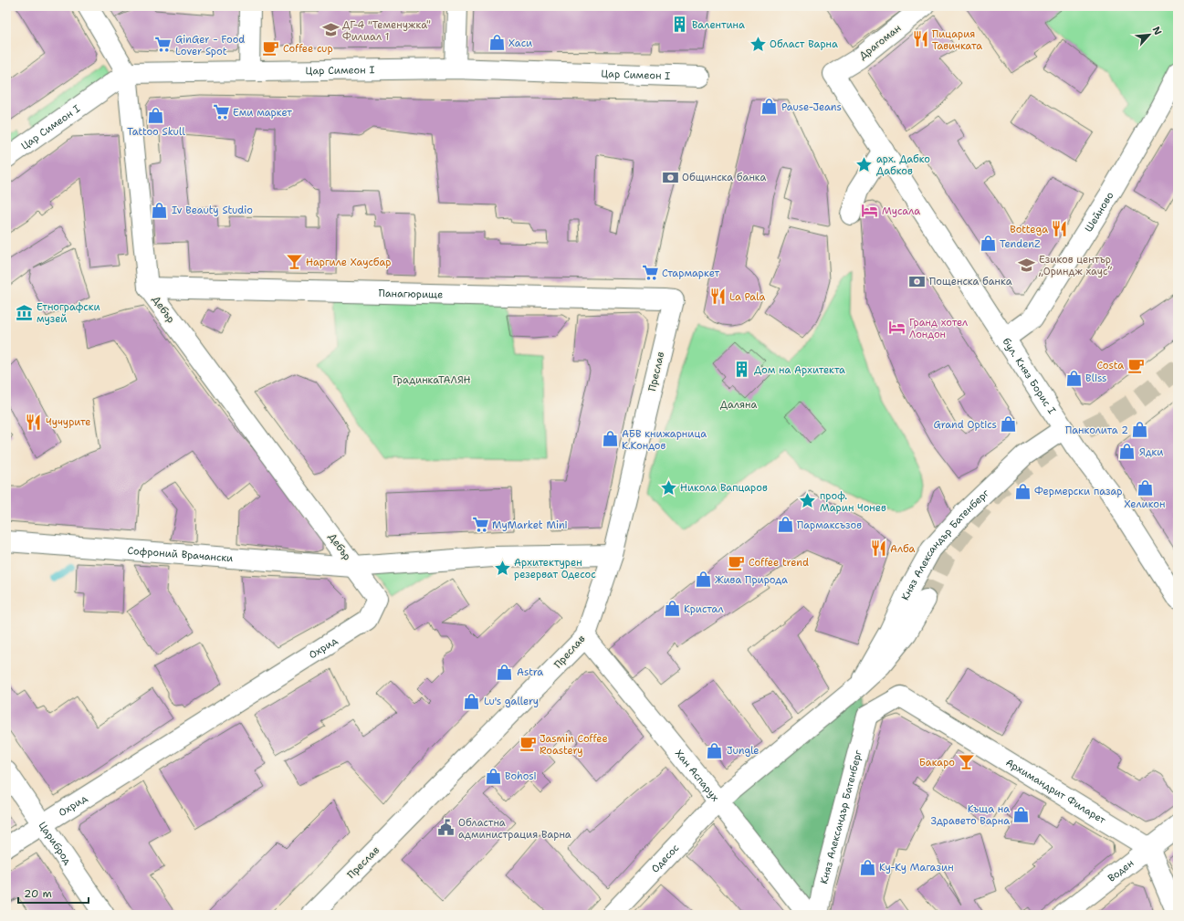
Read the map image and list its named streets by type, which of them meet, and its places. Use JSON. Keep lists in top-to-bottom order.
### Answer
{
  "streets": {
    "street": [
      "Драгоман",
      "Цар Симеон I",
      "Шейново",
      "Панагюрище",
      "Дебър",
      "Преслав",
      "бул. Княз Борис I",
      "Княз Александър Батенберг",
      "Софроний Врачански",
      "Охрид",
      "Хан Аспарух",
      "Архимандрит Филарет",
      "Цариброд",
      "Одесос",
      "Воден"
    ]
  },
  "crossings": [
    ["Драгоман", "бул. Княз Борис I"],
    ["Цар Симеон I", "Дебър"],
    ["Шейново", "бул. Княз Борис I"],
    ["Панагюрище", "Дебър"],
    ["Панагюрище", "Преслав"],
    ["Дебър", "Софроний Врачански"],
    ["Дебър", "Охрид"],
    ["Преслав", "Хан Аспарух"],
    ["бул. Княз Борис I", "Княз Александър Батенберг"],
    ["Княз Александър Батенберг", "Хан Аспарух"],
    ["Княз Александър Батенберг", "Архимандрит Филарет"],
    ["Княз Александър Батенберг", "Одесос"],
    ["Софроний Врачански", "Охрид"],
    ["Охрид", "Цариброд"],
    ["Хан Аспарух", "Одесос"],
    ["Архимандрит Филарет", "Воден"]
  ],
  "parks": ["ГрадинкаТАЛЯН", "Даляна"],
  "places": {
    "building": ["Валентина", "Дом на Архитекта"],
    "school or university": ["ДГ-4 \"Теменужка\" Филиал 1", "Езиков център „Ориндж хаус“"],
    "restaurant": [
      "Пицария Тавичката",
      "Bottega",
      "La Pala",
      "Чучурите",
      "Алба"
    ],
    "shop": [
      "Хаси",
      "Pause-Jeans",
      "Tattoo Skull",
      "Iv Beauty Studio",
      "TendenZ",
      "Bliss",
      "Grand Optics",
      "Панколита 2",
      "АБВ книжарница К.Кондов",
      "Ядки",
      "Хеликон",
      "Фермерски пазар",
      "Пармаксъзов",
      "Жива Природа",
      "Кристал",
      "Astra",
      "Lu's gallery",
      "Jungle",
      "Bohosi",
      "Къща на Здравето Варна",
      "Ку-Ку Магазин"
    ],
    "place": [
      "Област Варна",
      "арх. Дабко Дабков",
      "Никола Вапцаров",
      "проф. Марин Чонев",
      "Архитектурен резерват Одесос"
    ],
    "supermarket": [
      "GinGer - Food Lover Spot",
      "Еми маркет",
      "Стармаркет",
      "MyMarket Mini"
    ],
    "cafe": [
      "Coffee cup",
      "Costa",
      "Coffee trend",
      "Jasmin Coffee Roastery"
    ],
    "bank": ["Общинска банка", "Пощенска банка"],
    "hotel": ["Мусала", "Гранд хотел Лондон"],
    "bar": ["Наргиле Хаусбар", "Бакаро"],
    "museum": ["Етнографски музей"],
    "public building": ["Областна администрация Варна"]
  },
  "scale_bar": "20 m",
  "north": "top right"
}
